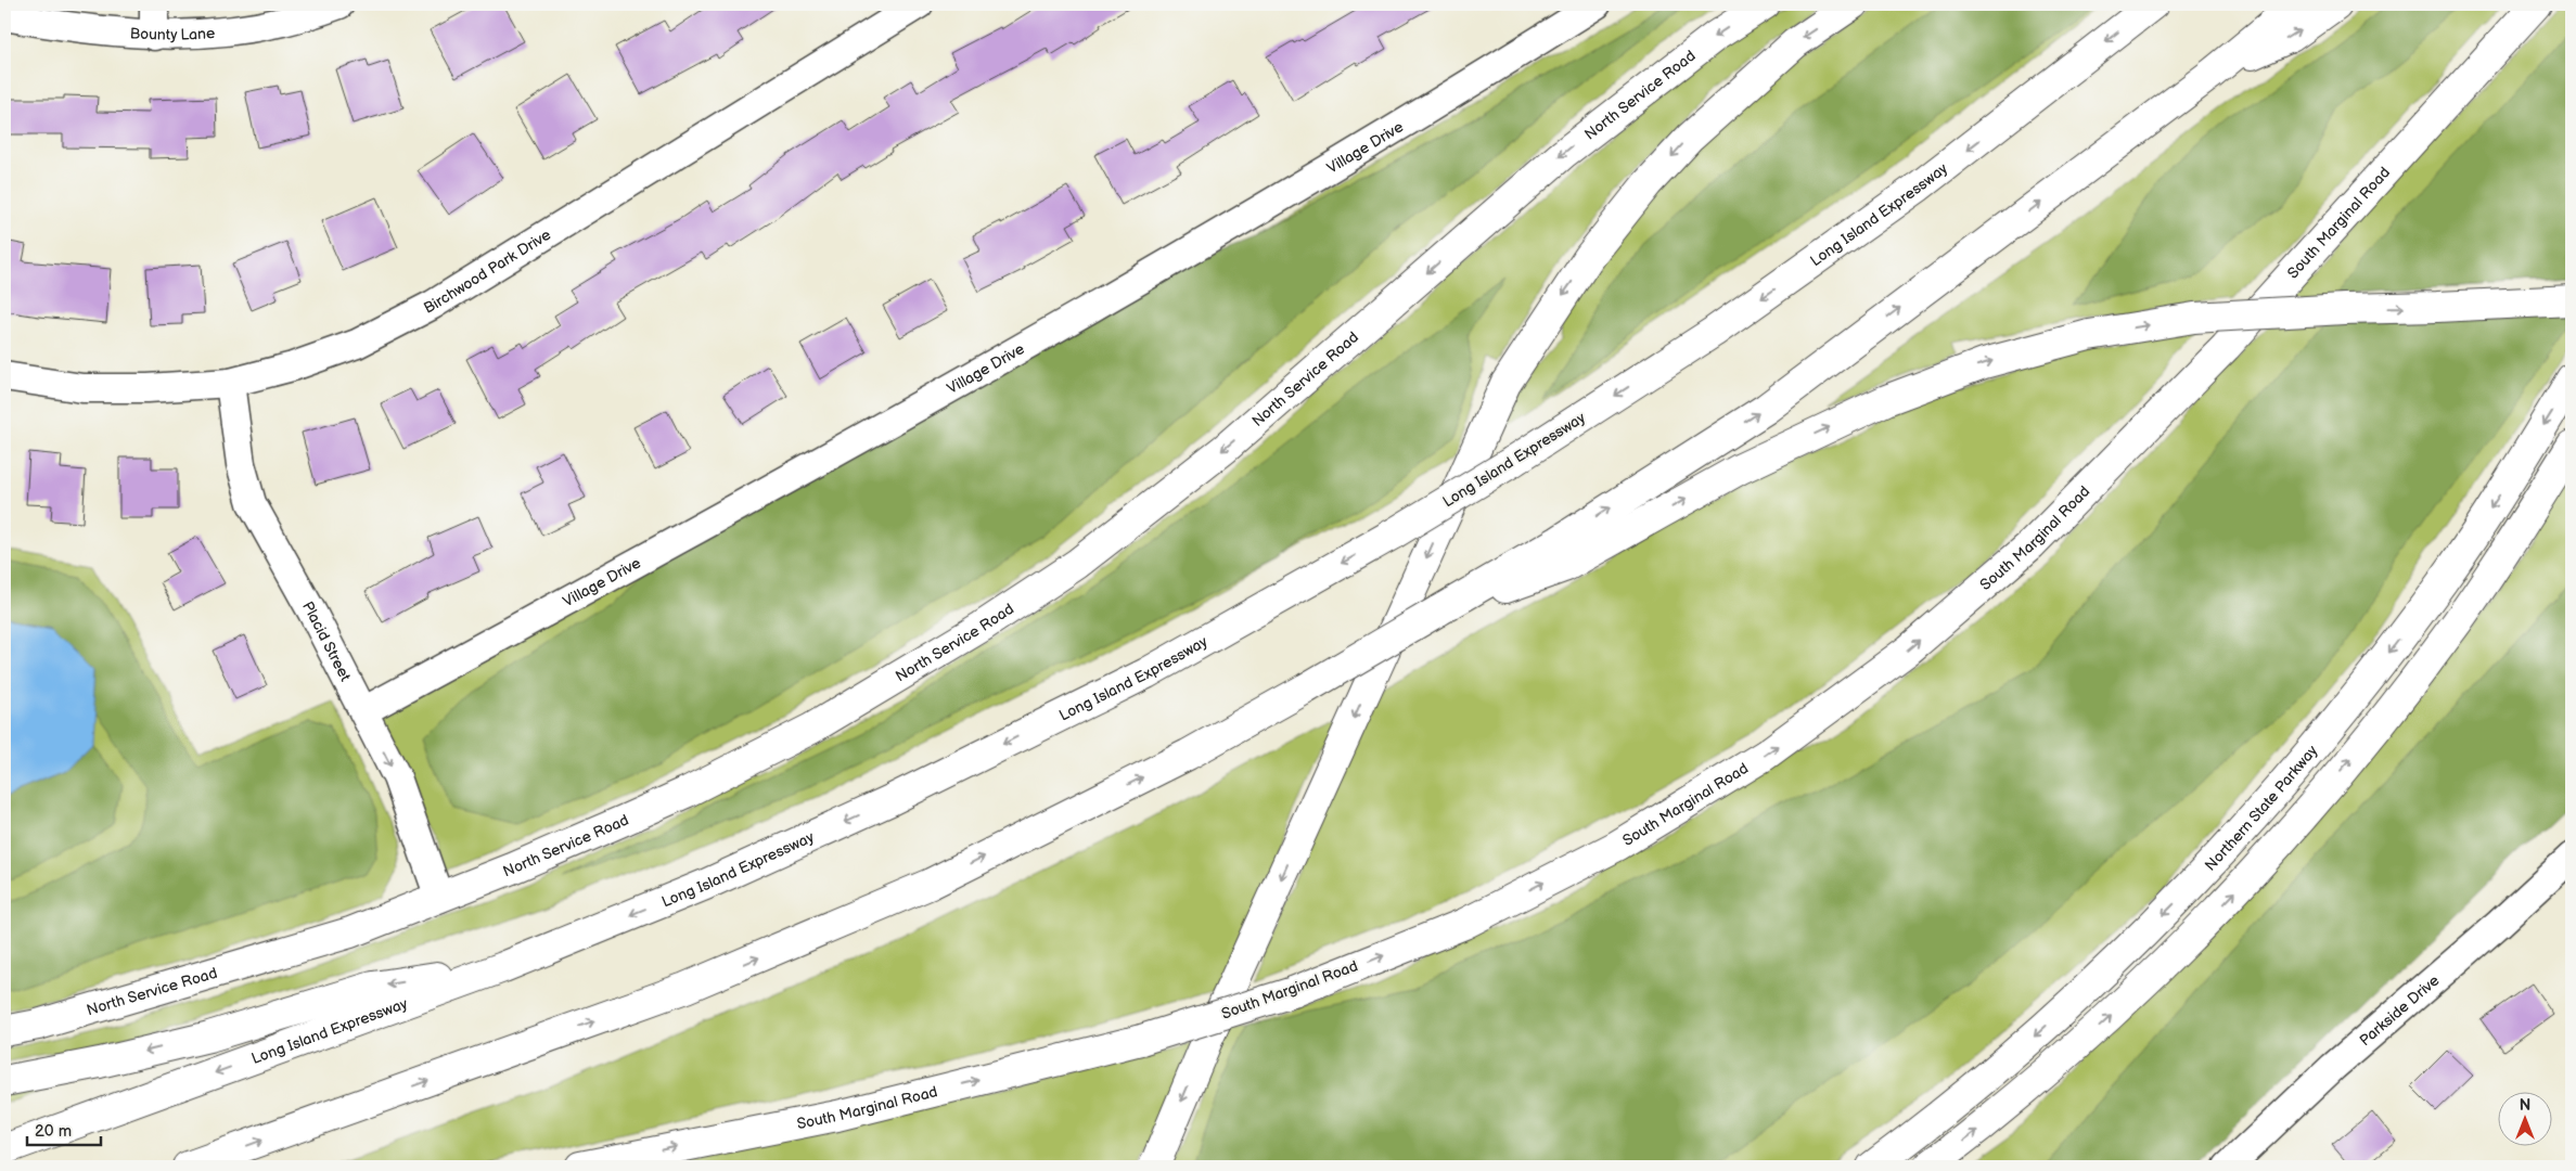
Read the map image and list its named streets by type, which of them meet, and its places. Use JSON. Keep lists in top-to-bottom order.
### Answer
{
  "streets": {
    "main road": [
      "North Service Road",
      "Long Island Expressway",
      "South Marginal Road",
      "Northern State Parkway"
    ],
    "street": [
      "Bounty Lane",
      "Village Drive",
      "Birchwood Park Drive",
      "Placid Street",
      "Parkside Drive"
    ]
  },
  "crossings": [
    ["North Service Road", "Placid Street"],
    ["Village Drive", "Placid Street"],
    ["Birchwood Park Drive", "Placid Street"]
  ],
  "one_way": ["Placid Street"],
  "scale_bar": "20 m",
  "north": "top"
}
